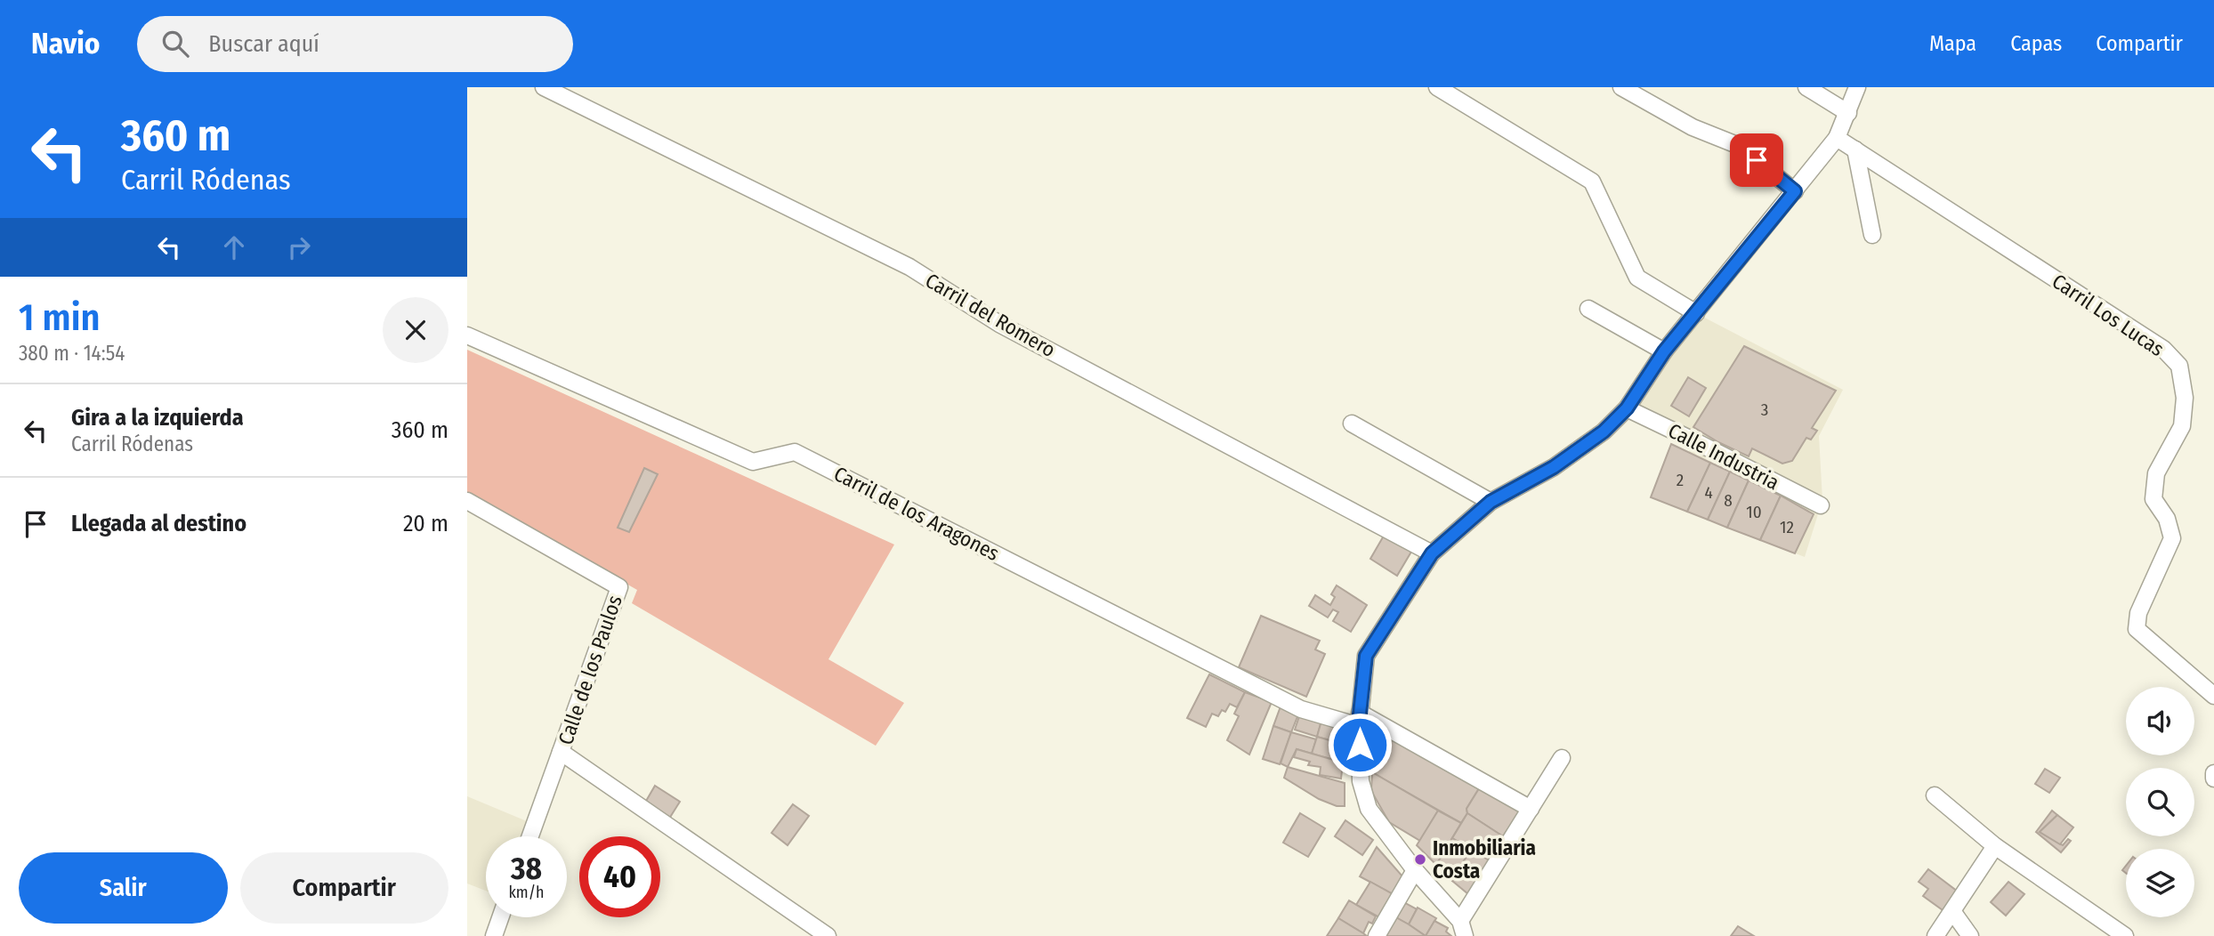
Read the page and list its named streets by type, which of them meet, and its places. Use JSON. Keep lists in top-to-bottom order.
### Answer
{
  "streets": {
    "street": [
      "Carril del Romero",
      "Carril Los Lucas",
      "Calle Industria",
      "Carril de los Aragones",
      "Calle de los Paulos"
    ]
  },
  "places": ["Inmobiliaria Costa"],
  "house_numbers": [
    "3",
    "2",
    "4",
    "8",
    "10",
    "12"
  ],
  "page": {
    "header": "Navio",
    "search": "Buscar aquí",
    "nav": ["Mapa", "Capas", "Compartir"],
    "turn": ["360 m", "Carril Ródenas"],
    "heading": ["1 min", "380 m · 14:54"],
    "list": [
      {
        "name": "Gira a la izquierda",
        "note": "Carril Ródenas",
        "value": "360 m"
      },
      {
        "name": "Llegada al destino",
        "value": "20 m"
      }
    ],
    "speed": "38 km/h",
    "limit": "40",
    "buttons": ["Salir", "Compartir"]
  }
}
